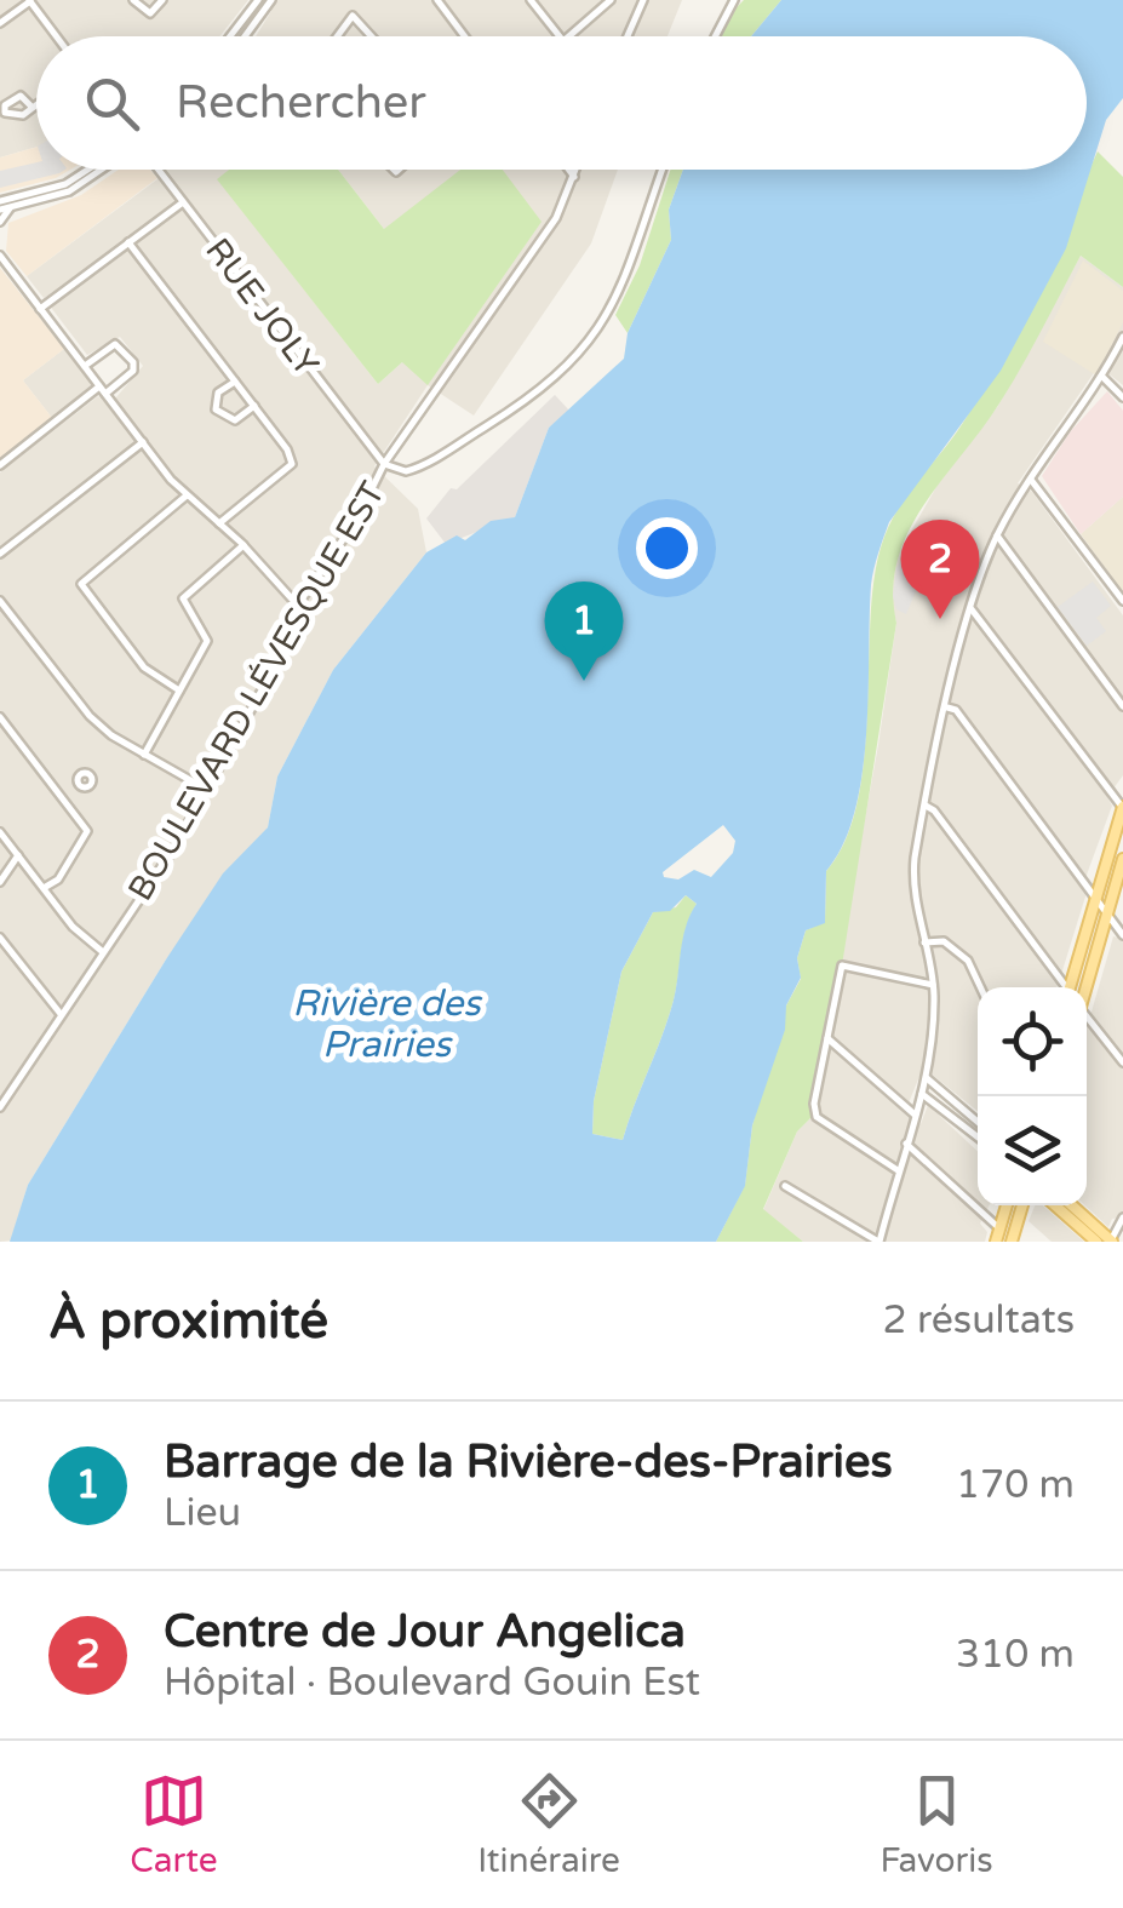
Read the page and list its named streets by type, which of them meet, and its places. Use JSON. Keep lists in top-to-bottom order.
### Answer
{
  "streets": {
    "street": ["RUE JOLY", "BOULEVARD LÉVESQUE EST"]
  },
  "crossings": [
    ["RUE JOLY", "BOULEVARD LÉVESQUE EST"]
  ],
  "water": ["Rivière des Prairies"],
  "page": {
    "search": "Rechercher",
    "pins": ["2", "1"],
    "heading": ["À proximité", "2 résultats"],
    "list": [
      {
        "mark": "1",
        "name": "Barrage de la Rivière-des-Prairies",
        "note": "Lieu",
        "value": "170 m"
      },
      {
        "mark": "2",
        "name": "Centre de Jour Angelica",
        "note": "Hôpital · Boulevard Gouin Est",
        "value": "310 m"
      }
    ],
    "nav": ["Carte", "Itinéraire", "Favoris"]
  }
}
